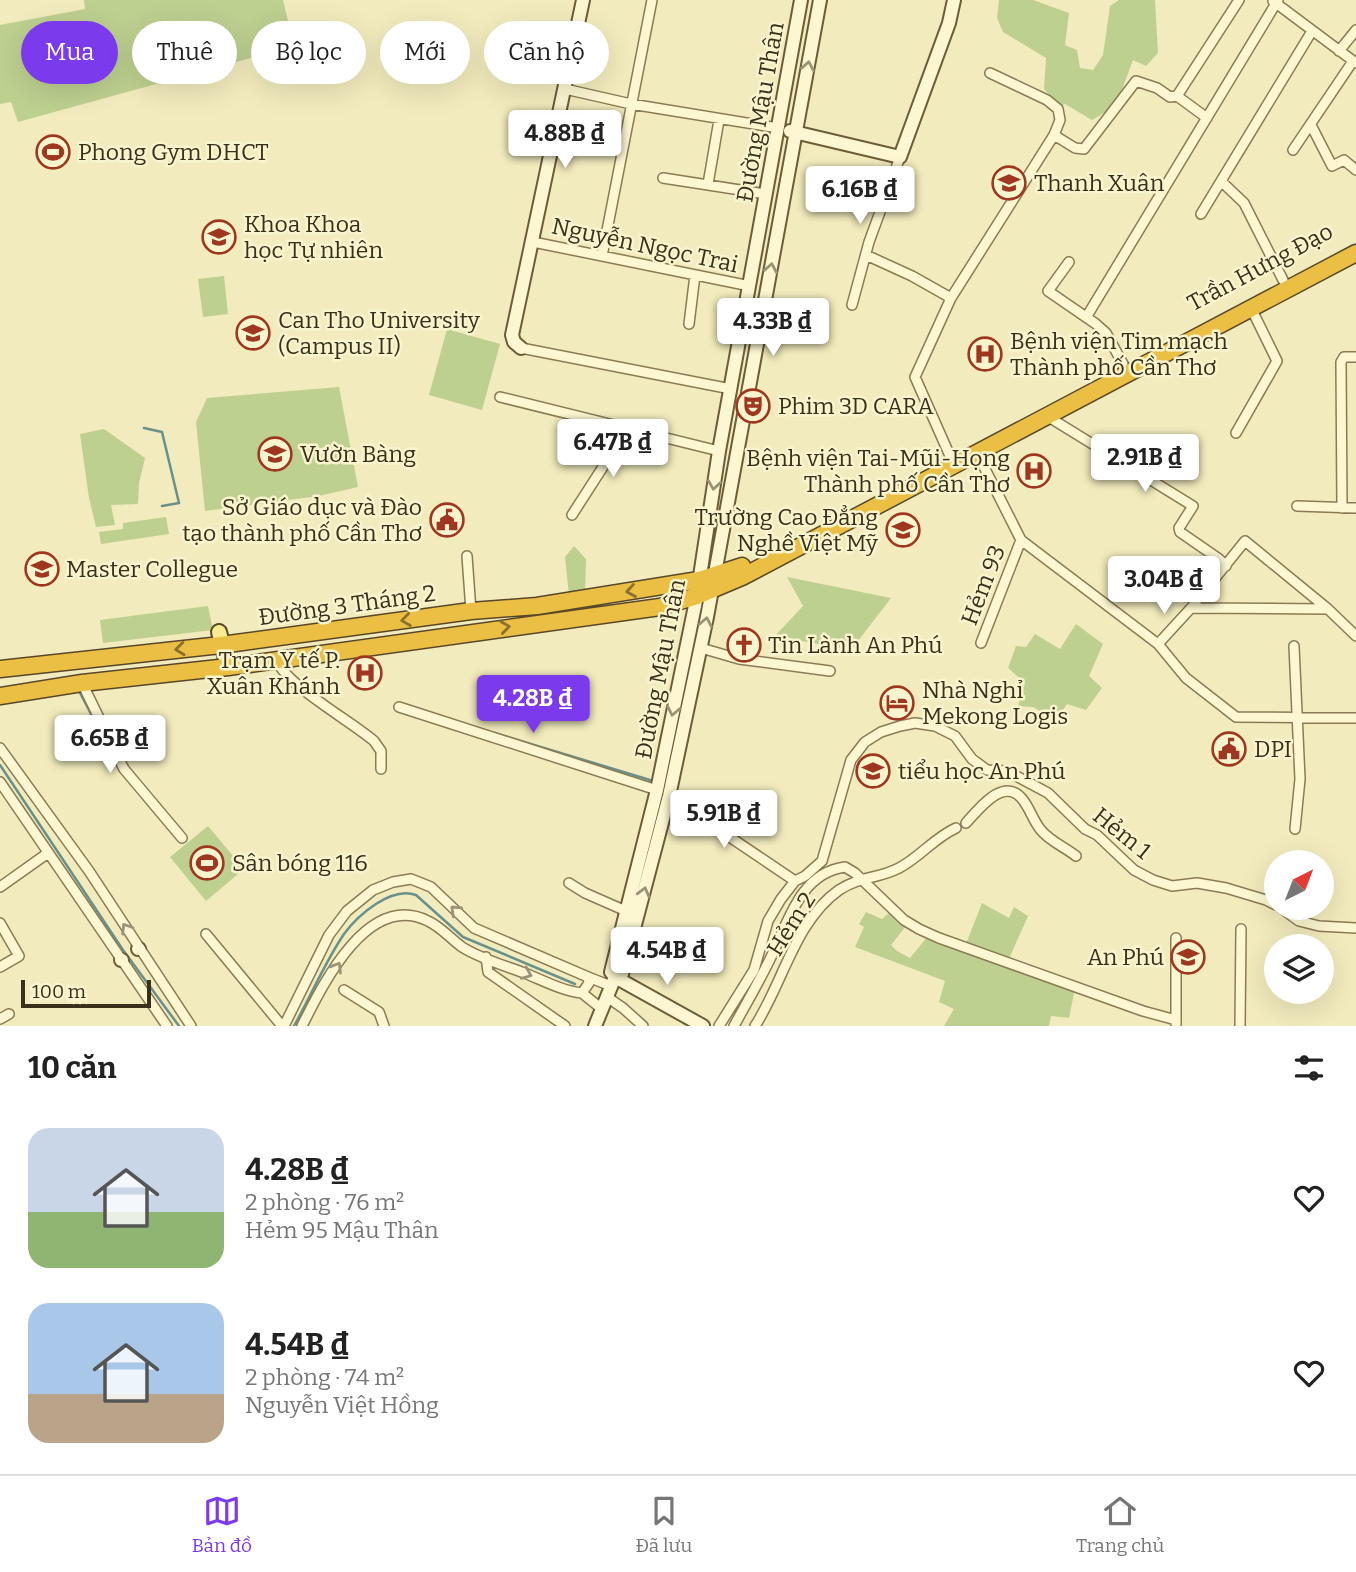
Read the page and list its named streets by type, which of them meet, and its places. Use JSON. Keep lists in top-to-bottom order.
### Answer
{
  "streets": {
    "highway": ["Trần Hưng Đạo", "Đường 3 Tháng 2"],
    "main road": ["Đường Mậu Thân"],
    "street": [
      "Nguyễn Ngọc Trai",
      "Hẻm 93",
      "Hẻm 1",
      "Hẻm 2"
    ]
  },
  "crossings": [
    ["Đường Mậu Thân", "Nguyễn Ngọc Trai"],
    ["Đường Mậu Thân", "Trần Hưng Đạo"],
    ["Đường Mậu Thân", "Đường 3 Tháng 2"],
    ["Trần Hưng Đạo", "Đường 3 Tháng 2"]
  ],
  "places": {
    "sports": ["Phong Gym DHCT", "Sân bóng 116"],
    "school or university": [
      "Thanh Xuân",
      "Khoa Khoa học Tự nhiên",
      "Can Tho University (Campus II)",
      "Vườn Bàng",
      "Trường Cao Đẳng Nghề Việt Mỹ",
      "Master Collegue",
      "tiểu học An Phú",
      "An Phú"
    ],
    "hospital": ["Bệnh viện Tim mạch Thành phố Cần Thơ", "Bệnh viện Tai-Mũi-Họng Thành phố Cần Thơ", "Trạm Y tế P. Xuân Khánh"],
    "theatre": ["Phim 3D CARA"],
    "public building": ["Sở Giáo dục và Đào tạo thành phố Cần Thơ", "DPI"],
    "church": ["Tin Lành An Phú"],
    "hotel": ["Nhà Nghỉ Mekong Logis"]
  },
  "scale_bar": "100 m",
  "north": "top right",
  "page": {
    "chip": [
      "Mua",
      "Thuê",
      "Bộ lọc",
      "Mới",
      "Căn hộ"
    ],
    "price": [
      "4.88B ₫",
      "6.16B ₫",
      "4.33B ₫",
      "6.47B ₫",
      "2.91B ₫",
      "3.04B ₫",
      "4.28B ₫",
      "6.65B ₫",
      "5.91B ₫",
      "4.54B ₫"
    ],
    "scale": "100 m",
    "heading": "10 căn",
    "list": [
      {
        "name": "4.28B ₫",
        "note": "2 phòng · 76 m² · Hẻm 95 Mậu Thân"
      },
      {
        "name": "4.54B ₫",
        "note": "2 phòng · 74 m² · Nguyễn Việt Hồng"
      }
    ],
    "tabs": ["Bản đồ", "Đã lưu", "Trang chủ"]
  }
}
